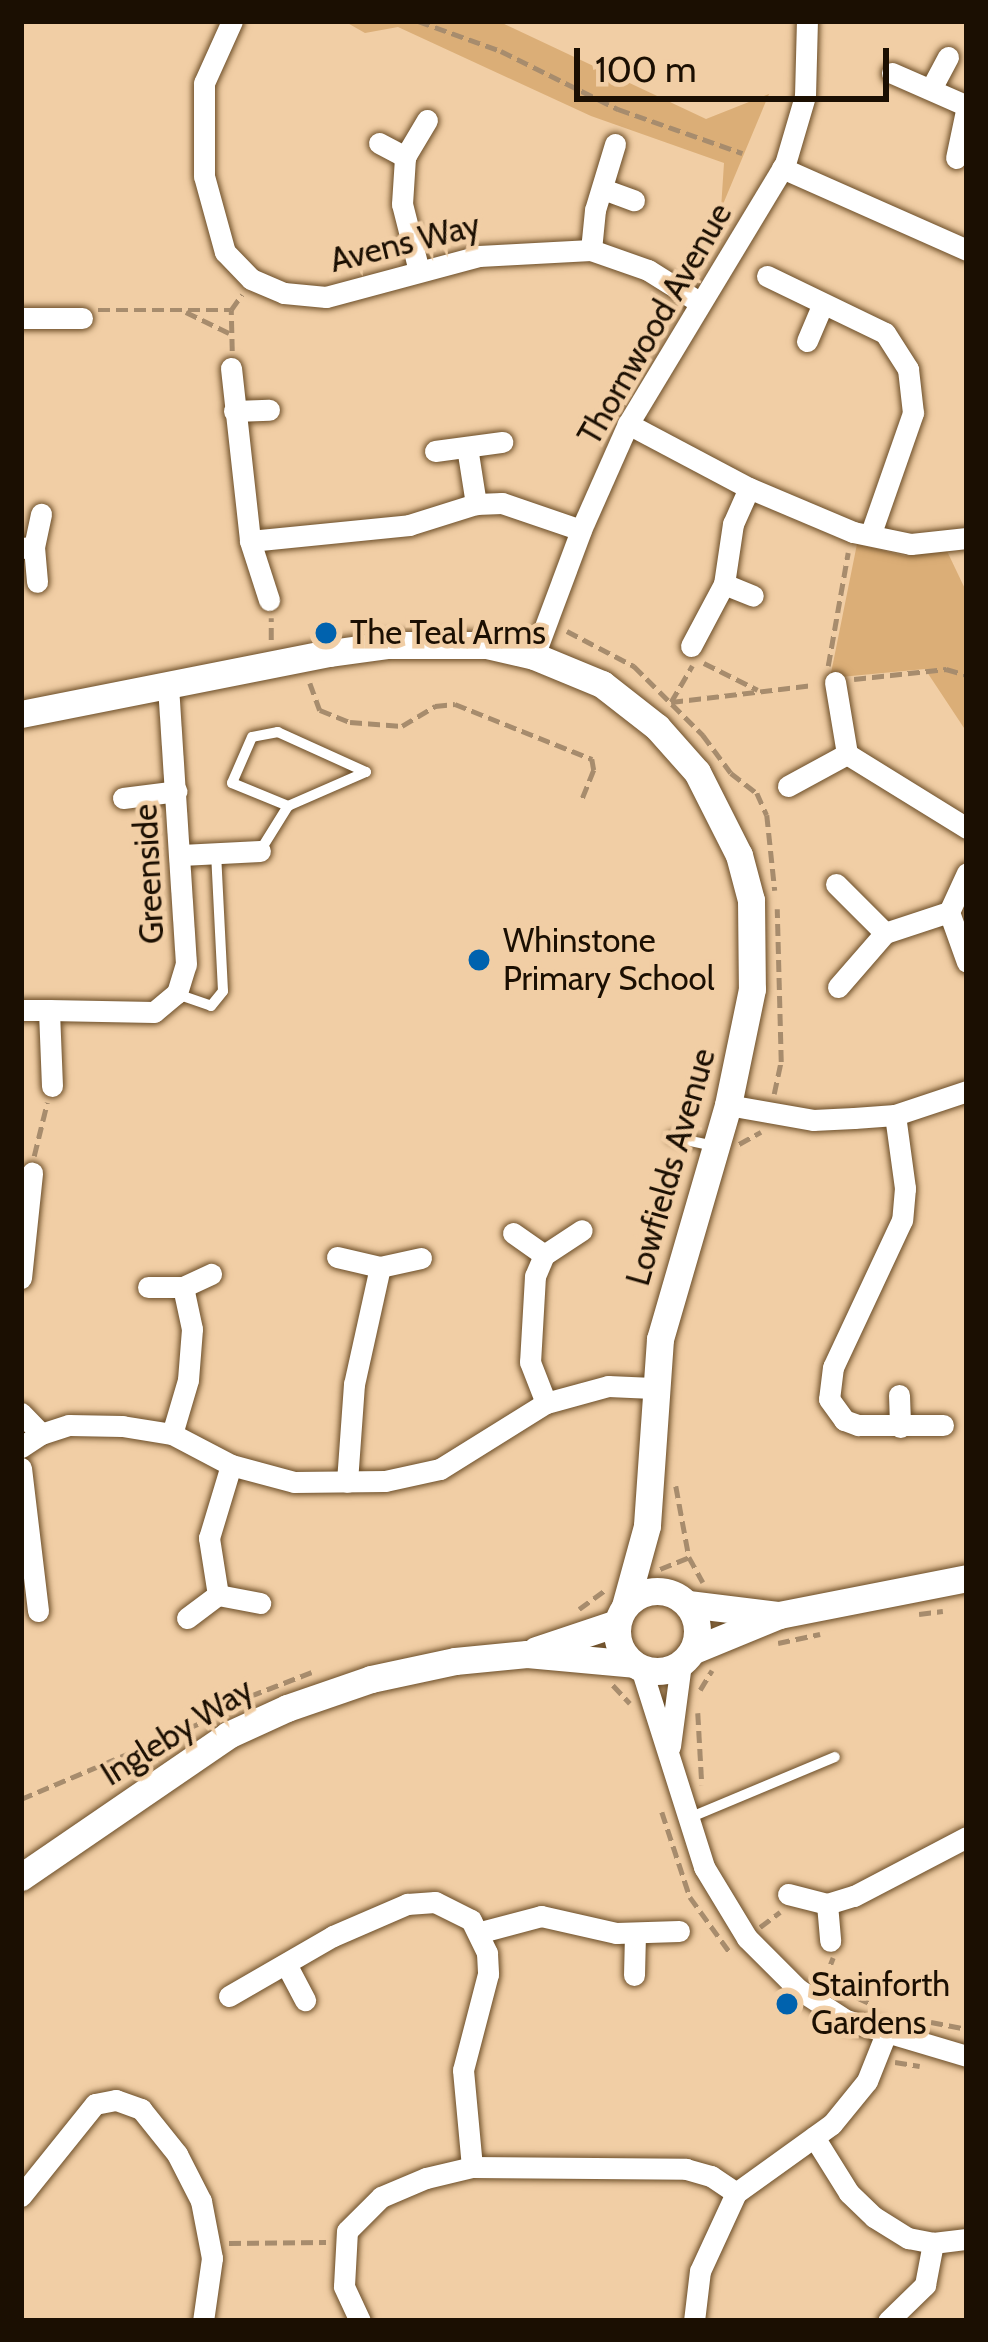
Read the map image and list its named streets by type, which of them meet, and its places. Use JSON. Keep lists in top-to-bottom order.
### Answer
{
  "streets": {
    "street": [
      "Avens Way",
      "Thornwood Avenue",
      "Greenside",
      "Lowfields Avenue",
      "Ingleby Way"
    ]
  },
  "crossings": [
    ["Avens Way", "Thornwood Avenue"],
    ["Thornwood Avenue", "Lowfields Avenue"],
    ["Greenside", "Lowfields Avenue"],
    ["Lowfields Avenue", "Ingleby Way"]
  ],
  "places": ["The Teal Arms", "Whinstone Primary School", "Stainforth Gardens"],
  "scale_bar": "100 m"
}
